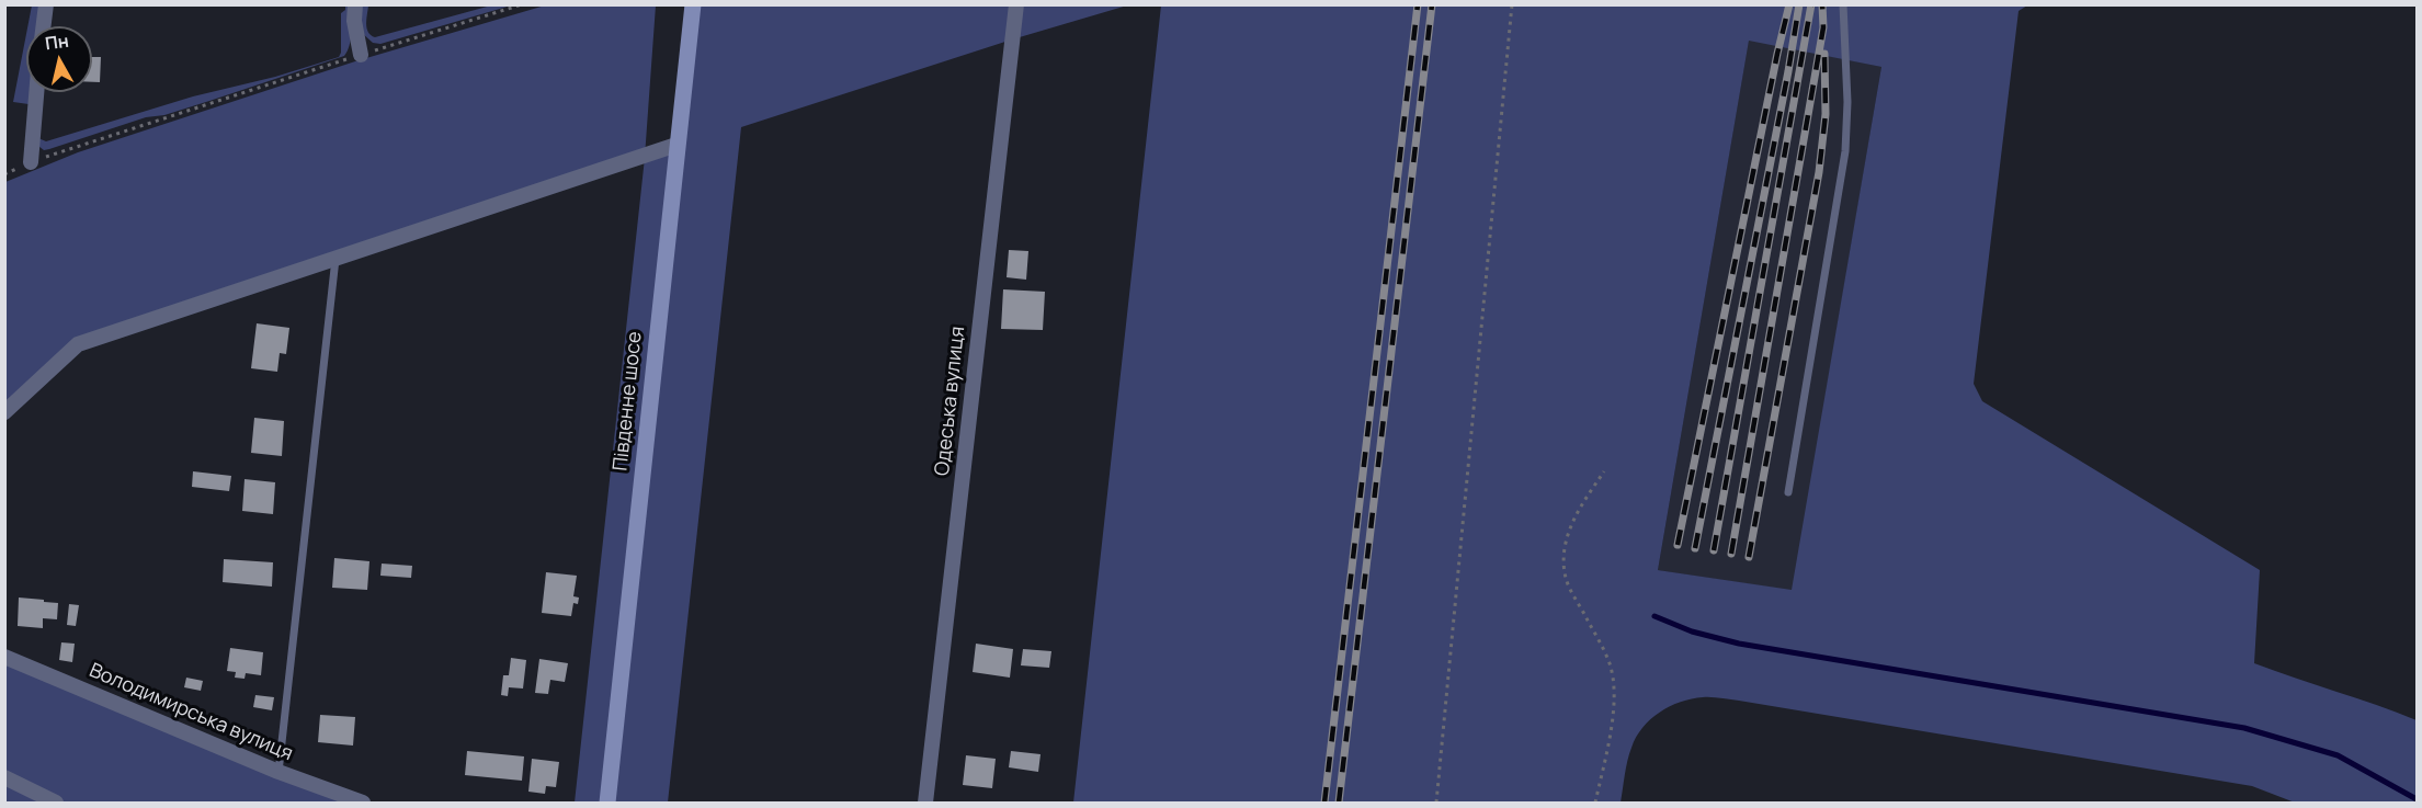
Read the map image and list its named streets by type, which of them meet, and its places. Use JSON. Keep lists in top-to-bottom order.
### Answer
{
  "streets": {
    "street": ["Південне шосе", "Одеська вулиця", "Володимирська вулиця"]
  },
  "north": "top"
}
